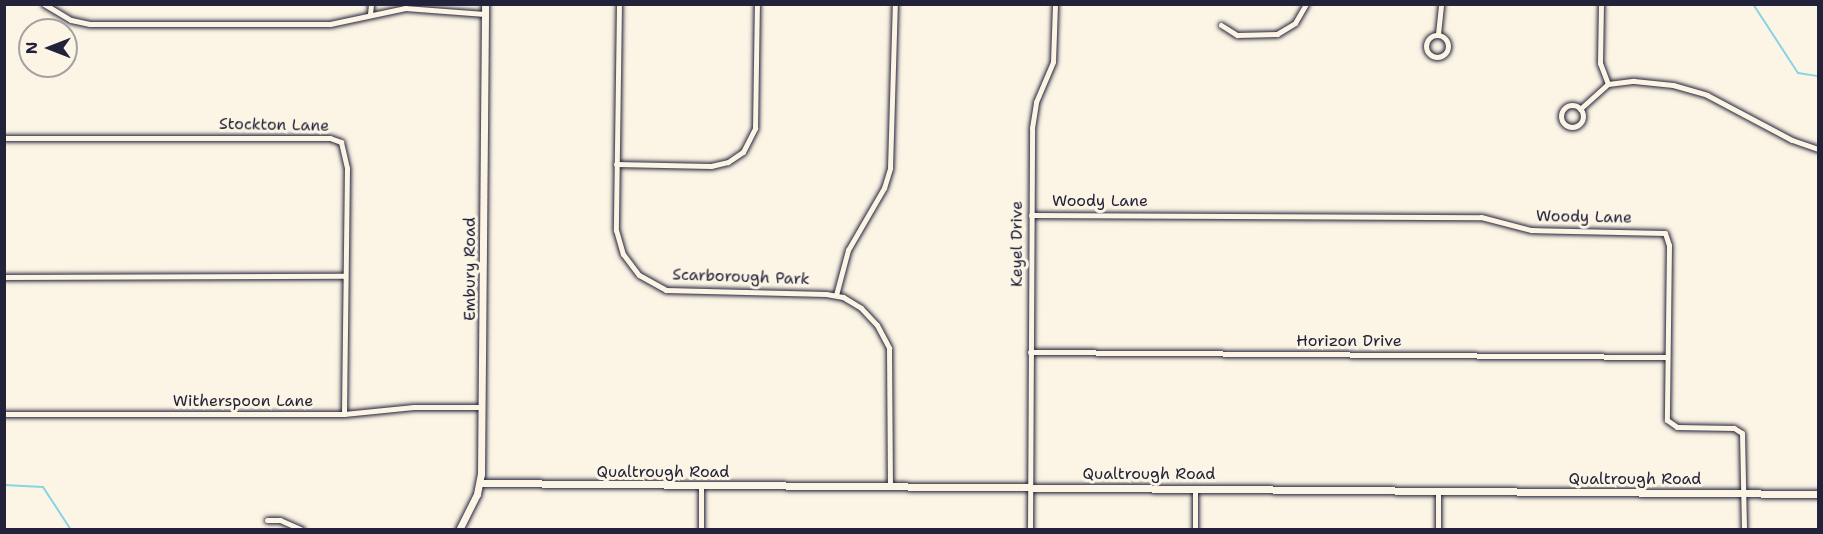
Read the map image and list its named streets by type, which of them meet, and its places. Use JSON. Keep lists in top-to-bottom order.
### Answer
{
  "streets": {
    "street": [
      "Stockton Lane",
      "Woody Lane",
      "Keyel Drive",
      "Embury Road",
      "Scarborough Park",
      "Horizon Drive",
      "Witherspoon Lane",
      "Qualtrough Road"
    ]
  },
  "crossings": [
    ["Stockton Lane", "Witherspoon Lane"],
    ["Woody Lane", "Keyel Drive"],
    ["Woody Lane", "Horizon Drive"],
    ["Woody Lane", "Qualtrough Road"],
    ["Keyel Drive", "Horizon Drive"],
    ["Keyel Drive", "Qualtrough Road"],
    ["Embury Road", "Witherspoon Lane"],
    ["Embury Road", "Qualtrough Road"]
  ],
  "north": "left"
}
